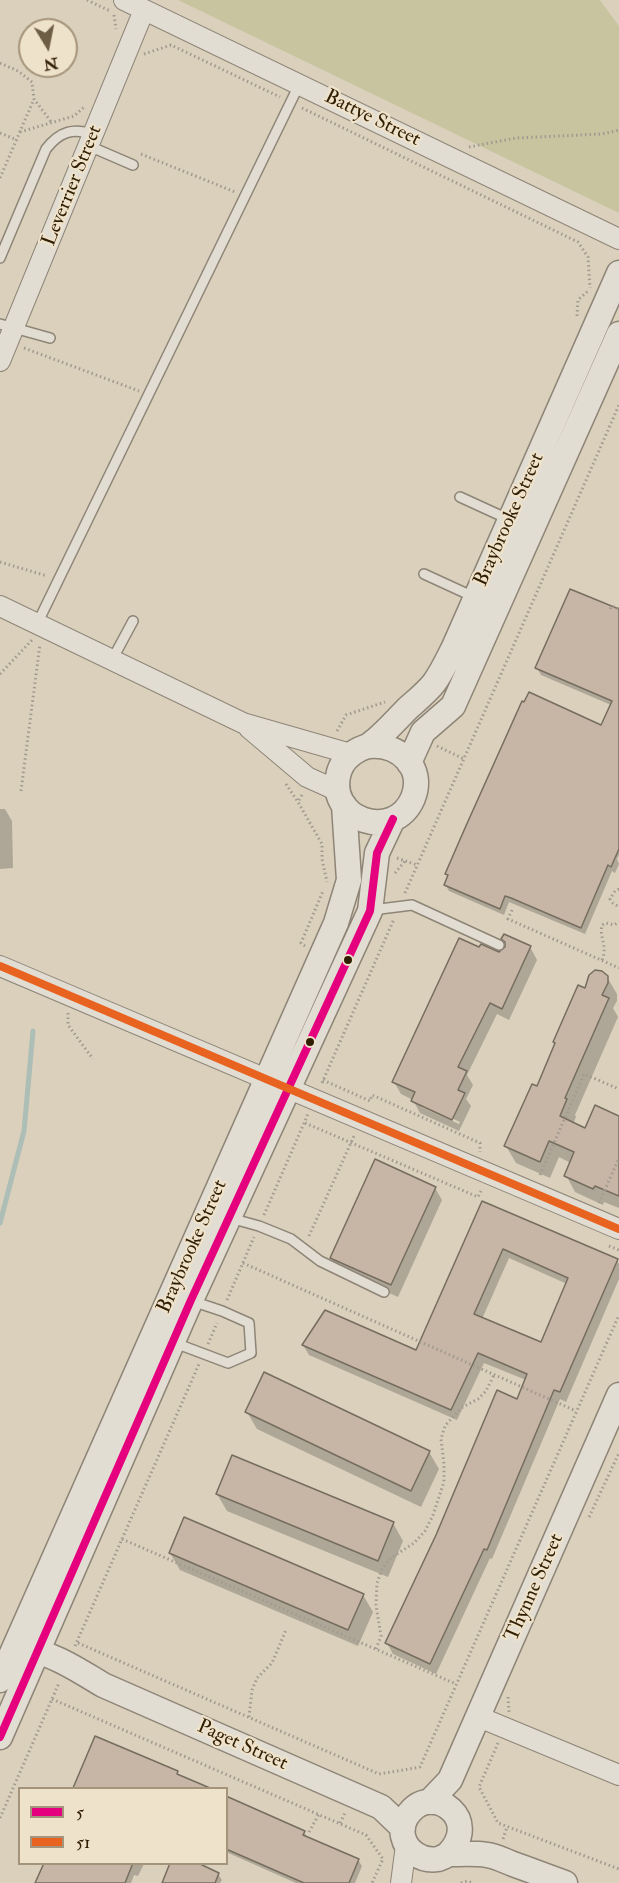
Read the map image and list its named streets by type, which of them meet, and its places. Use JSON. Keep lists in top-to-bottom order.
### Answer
{
  "streets": {
    "street": [
      "Battye Street",
      "Leverrier Street",
      "Braybrooke Street",
      "Thynne Street",
      "Paget Street"
    ]
  },
  "crossings": [
    ["Battye Street", "Leverrier Street"],
    ["Braybrooke Street", "Paget Street"],
    ["Thynne Street", "Paget Street"]
  ],
  "lines": ["transit line 5", "transit line 51"],
  "legend": ["5", "51"],
  "north": "bottom"
}
